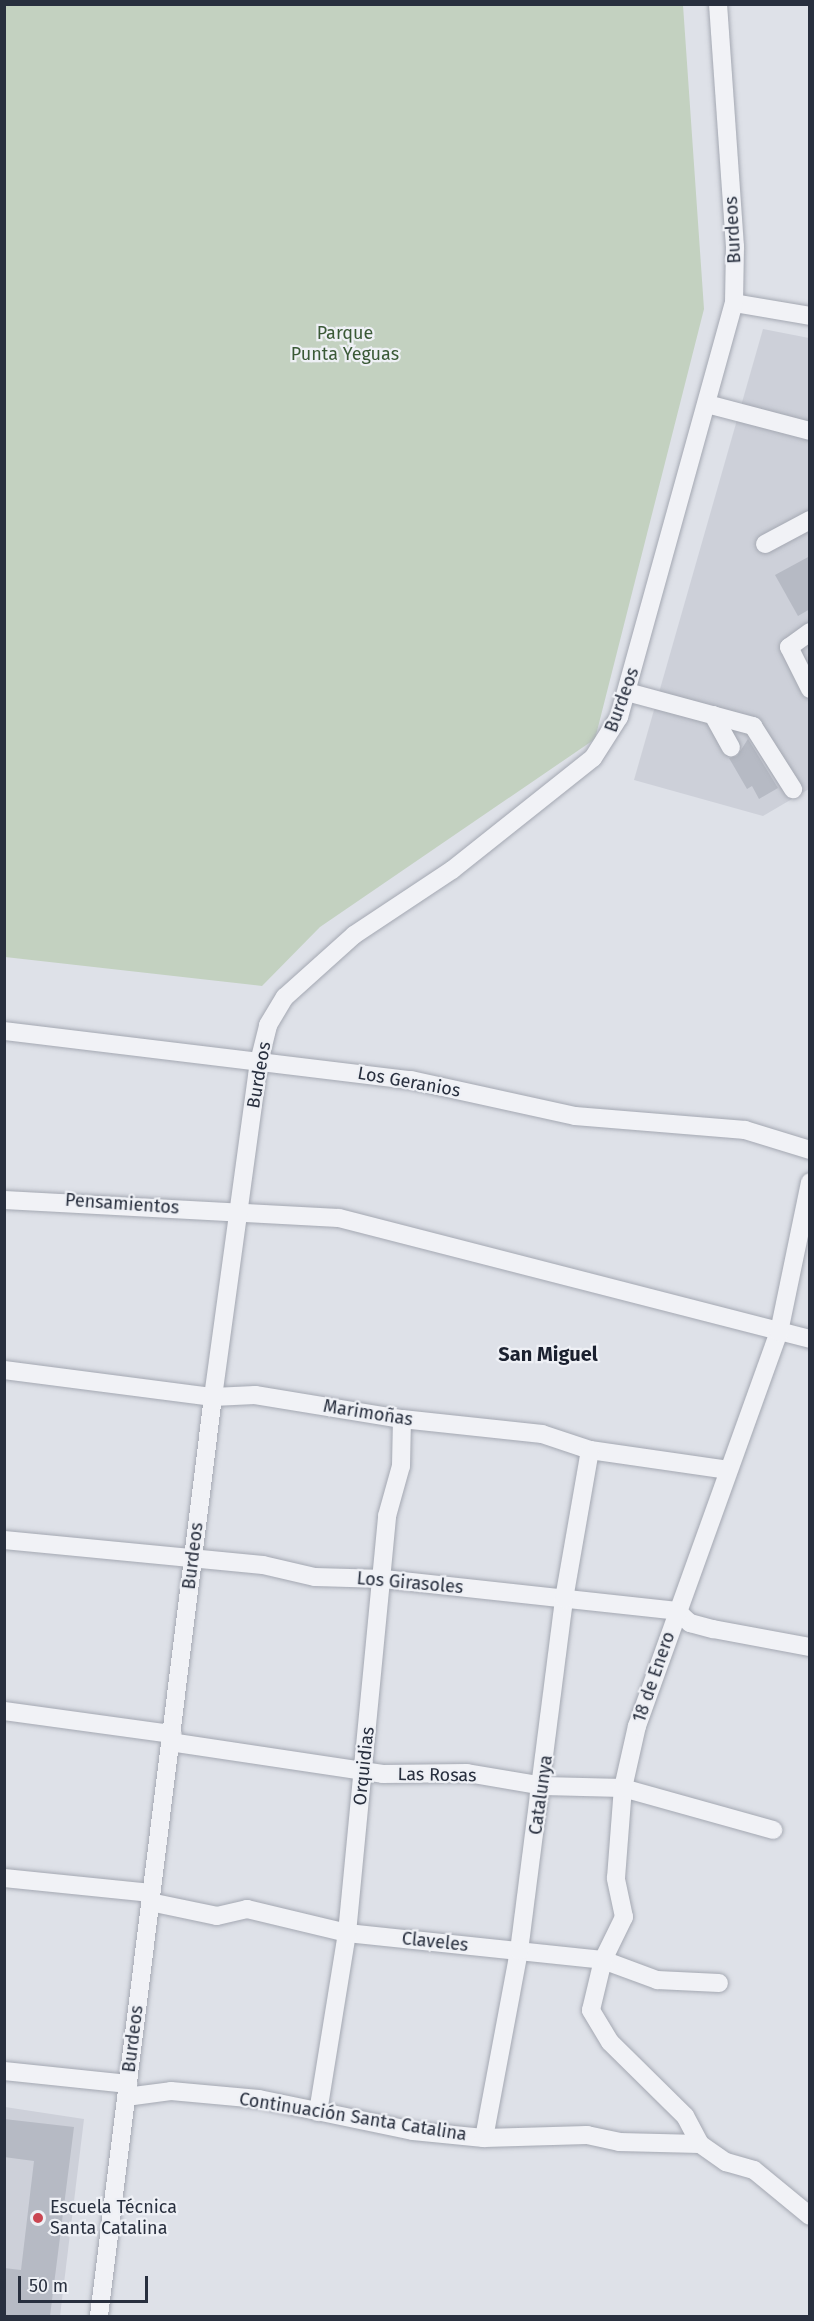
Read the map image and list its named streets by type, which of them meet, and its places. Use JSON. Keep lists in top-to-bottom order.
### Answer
{
  "streets": {
    "street": [
      "Burdeos",
      "Los Geranios",
      "Pensamientos",
      "Marimoñas",
      "Los Girasoles",
      "18 de Enero",
      "Orquidias",
      "Las Rosas",
      "Catalunya",
      "Claveles",
      "Continuación Santa Catalina"
    ]
  },
  "crossings": [
    ["Burdeos", "Los Geranios"],
    ["Burdeos", "Pensamientos"],
    ["Burdeos", "Marimoñas"],
    ["Burdeos", "Los Girasoles"],
    ["Burdeos", "Las Rosas"],
    ["Burdeos", "Claveles"],
    ["Burdeos", "Continuación Santa Catalina"],
    ["Pensamientos", "18 de Enero"],
    ["Marimoñas", "18 de Enero"],
    ["Marimoñas", "Orquidias"],
    ["Marimoñas", "Catalunya"],
    ["Los Girasoles", "18 de Enero"],
    ["Los Girasoles", "Orquidias"],
    ["Los Girasoles", "Catalunya"],
    ["18 de Enero", "Las Rosas"],
    ["18 de Enero", "Claveles"],
    ["18 de Enero", "Continuación Santa Catalina"],
    ["Orquidias", "Las Rosas"],
    ["Orquidias", "Claveles"],
    ["Orquidias", "Continuación Santa Catalina"],
    ["Las Rosas", "Catalunya"],
    ["Catalunya", "Claveles"],
    ["Catalunya", "Continuación Santa Catalina"]
  ],
  "districts": ["San Miguel"],
  "parks": ["Parque Punta Yeguas"],
  "places": ["Escuela Técnica Santa Catalina"],
  "scale_bar": "50 m"
}
